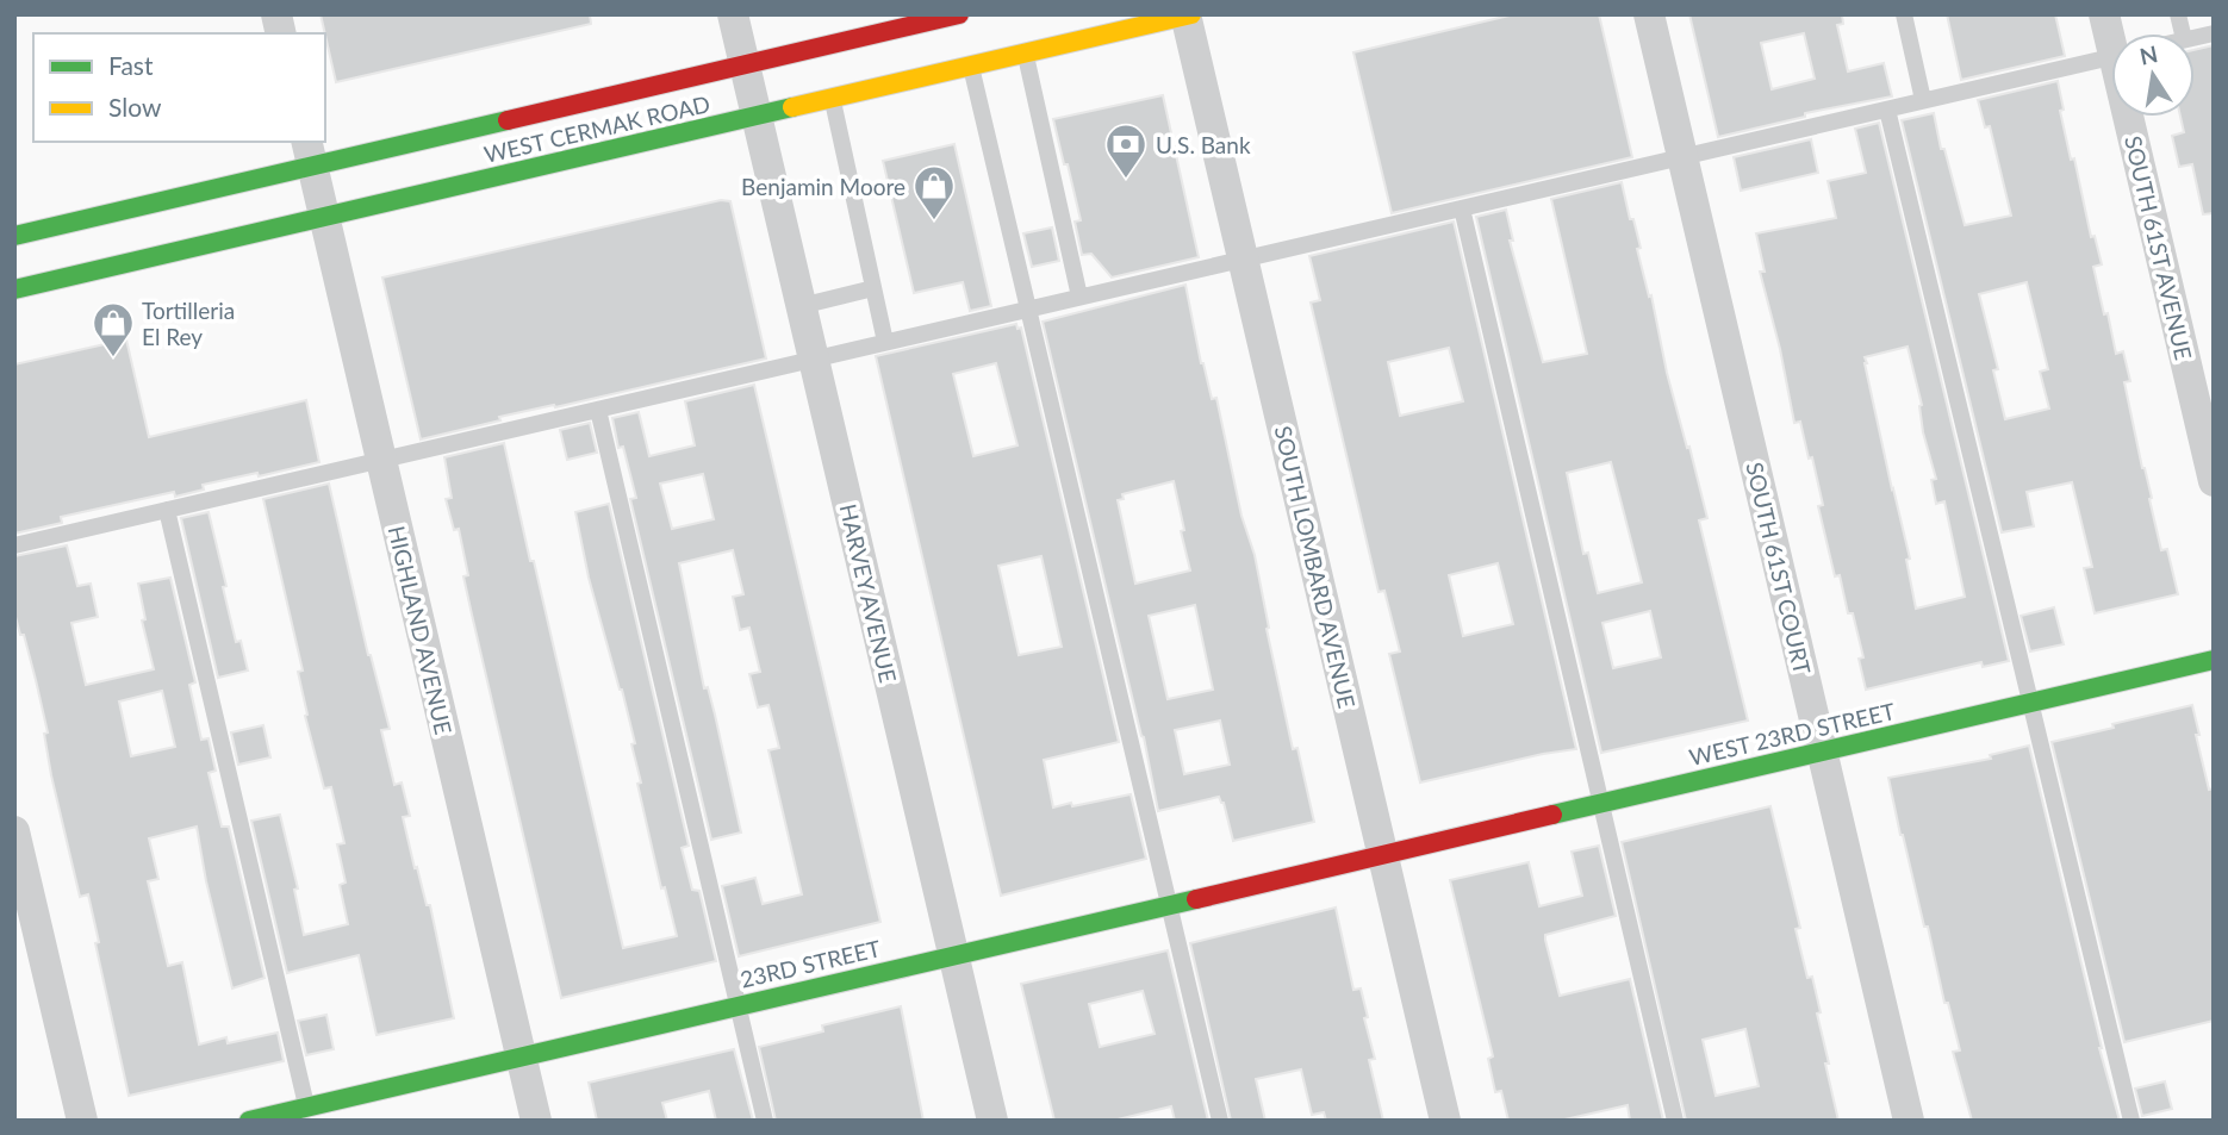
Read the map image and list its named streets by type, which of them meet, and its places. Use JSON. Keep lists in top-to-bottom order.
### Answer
{
  "streets": {
    "main road": ["WEST CERMAK ROAD", "WEST 23RD STREET", "23RD STREET"],
    "street": [
      "SOUTH 61ST AVENUE",
      "SOUTH LOMBARD AVENUE",
      "SOUTH 61ST COURT",
      "HARVEY AVENUE",
      "HIGHLAND AVENUE"
    ]
  },
  "crossings": [
    ["WEST CERMAK ROAD", "SOUTH LOMBARD AVENUE"],
    ["WEST CERMAK ROAD", "HARVEY AVENUE"],
    ["WEST CERMAK ROAD", "HIGHLAND AVENUE"],
    ["SOUTH LOMBARD AVENUE", "WEST 23RD STREET"],
    ["SOUTH LOMBARD AVENUE", "23RD STREET"],
    ["SOUTH 61ST COURT", "WEST 23RD STREET"],
    ["HARVEY AVENUE", "23RD STREET"],
    ["HIGHLAND AVENUE", "23RD STREET"],
    ["WEST 23RD STREET", "23RD STREET"]
  ],
  "places": {
    "bank": ["U.S. Bank"],
    "shop": ["Benjamin Moore", "Tortilleria El Rey"]
  },
  "legend": ["Fast", "Slow"],
  "north": "top"
}
